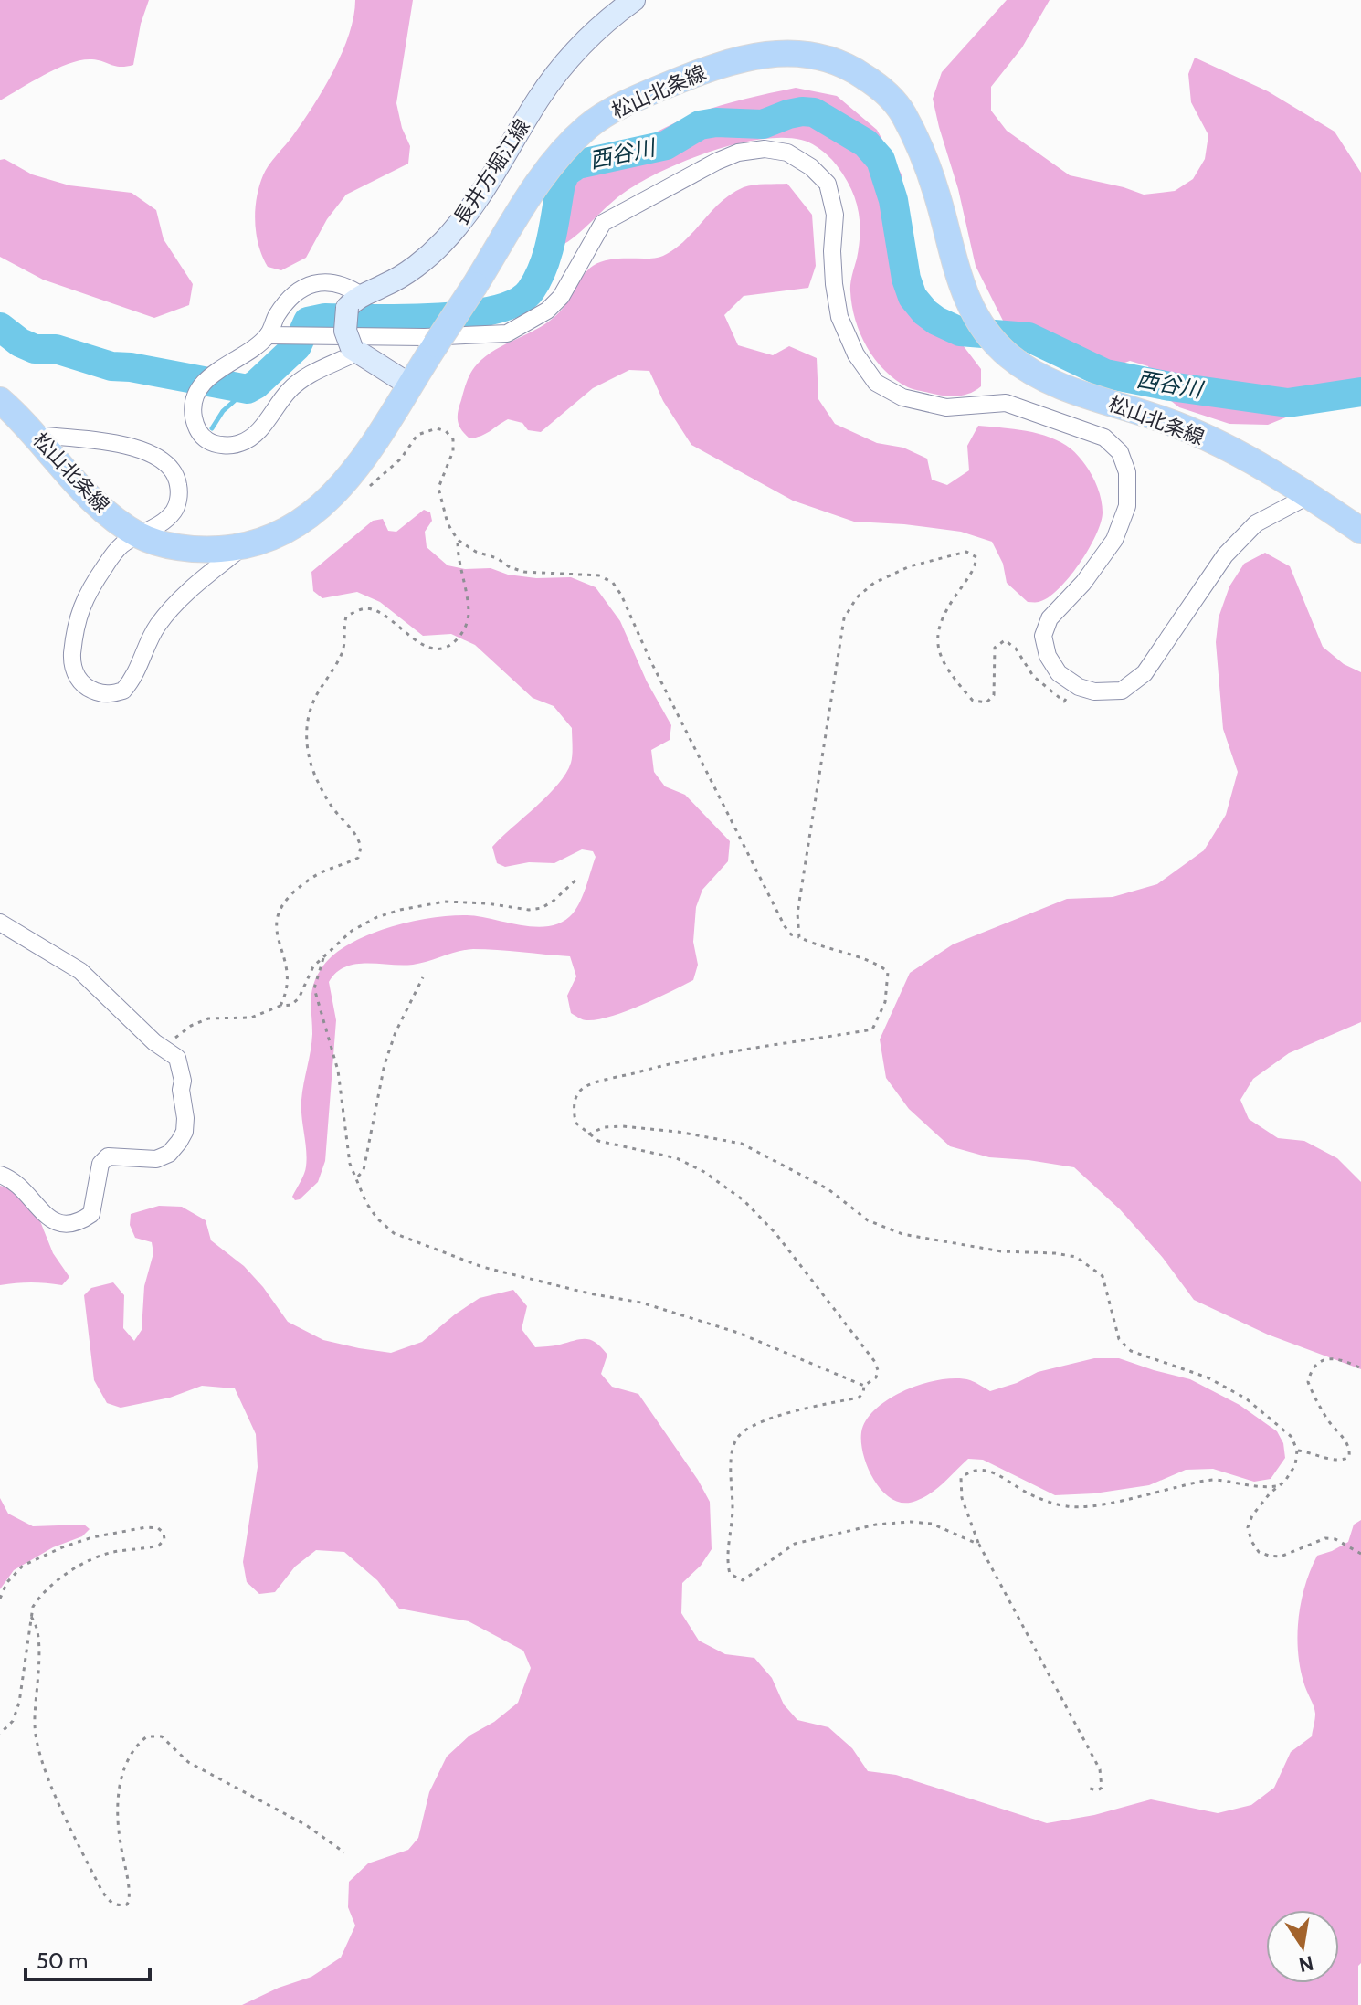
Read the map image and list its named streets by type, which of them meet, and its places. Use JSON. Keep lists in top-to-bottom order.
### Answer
{
  "streets": {
    "main road": ["松山北条線", "長井方堀江線"]
  },
  "water": ["西谷川"],
  "scale_bar": "50 m",
  "north": "bottom"
}
